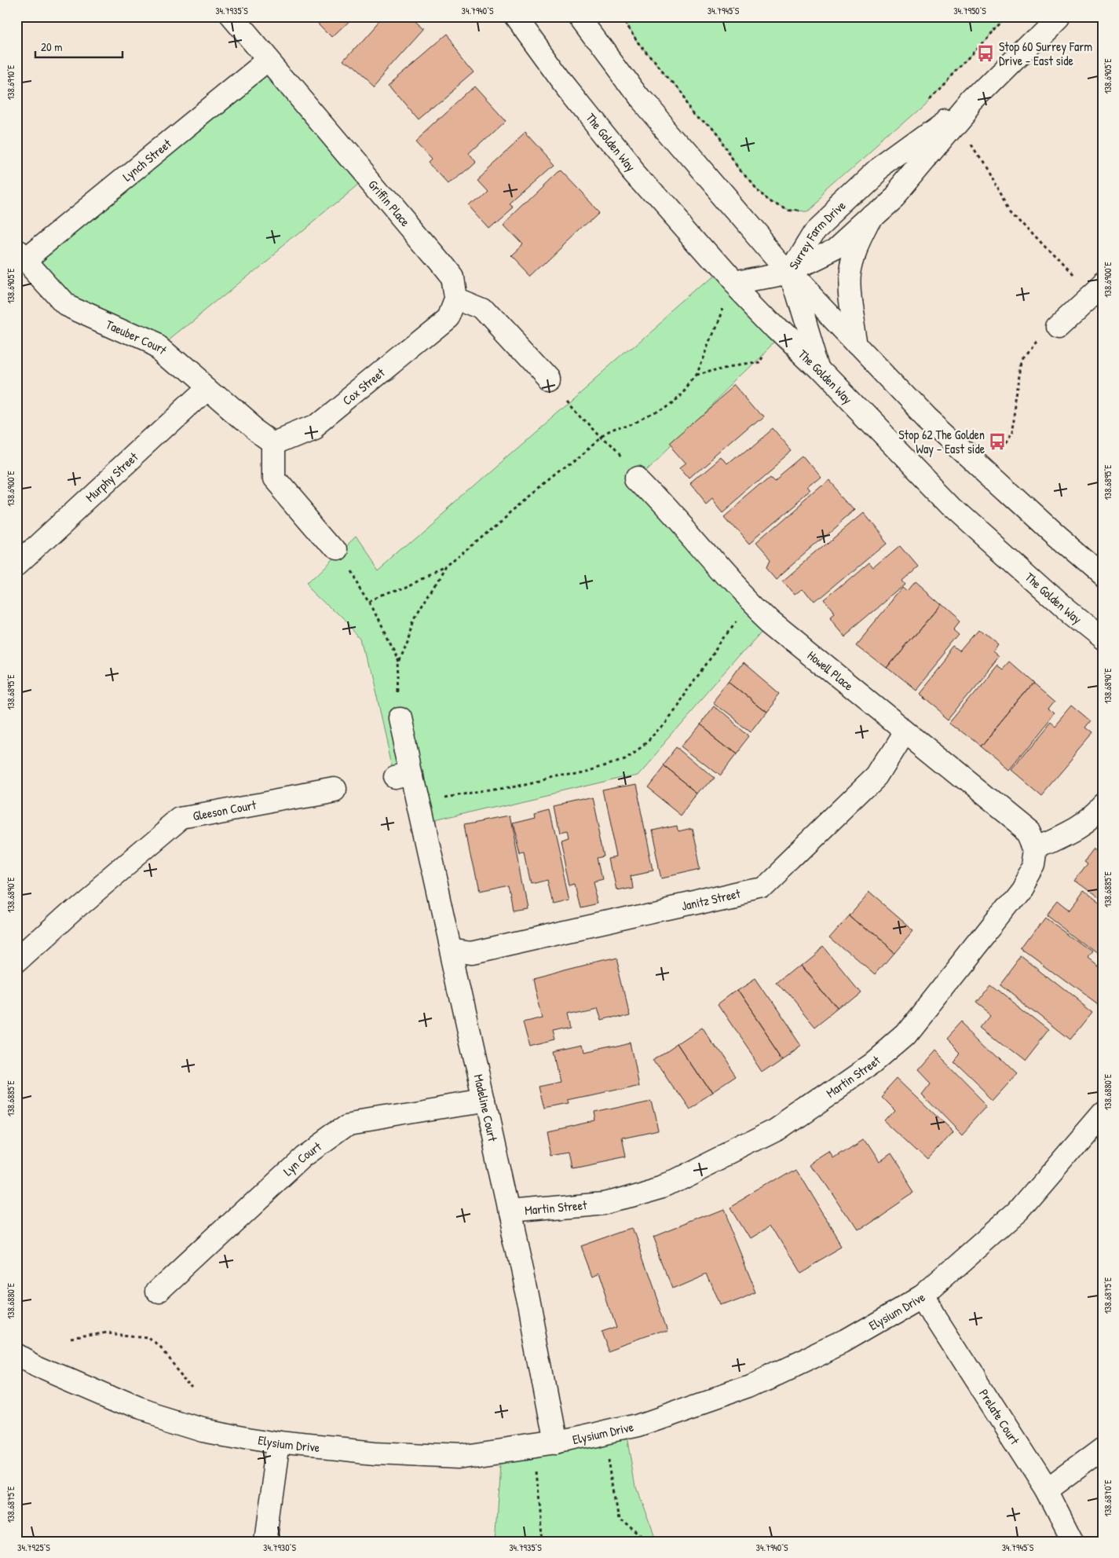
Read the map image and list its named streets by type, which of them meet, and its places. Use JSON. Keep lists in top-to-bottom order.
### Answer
{
  "streets": {
    "street": [
      "The Golden Way",
      "Lynch Street",
      "Griffin Place",
      "Surrey Farm Drive",
      "Taeuber Court",
      "Cox Street",
      "Murphy Street",
      "Howell Place",
      "Gleeson Court",
      "Janitz Street",
      "Martin Street",
      "Madeline Court",
      "Lyn Court",
      "Elysium Drive",
      "Prelate Court"
    ]
  },
  "crossings": [
    ["Lynch Street", "Griffin Place"],
    ["Lynch Street", "Taeuber Court"],
    ["Griffin Place", "Cox Street"],
    ["Taeuber Court", "Cox Street"],
    ["Taeuber Court", "Murphy Street"],
    ["Howell Place", "Janitz Street"],
    ["Howell Place", "Martin Street"],
    ["Janitz Street", "Madeline Court"],
    ["Martin Street", "Madeline Court"],
    ["Madeline Court", "Lyn Court"],
    ["Madeline Court", "Elysium Drive"],
    ["Elysium Drive", "Prelate Court"]
  ],
  "places": {
    "bus stop": ["Stop 60 Surrey Farm Drive - East side", "Stop 62 The Golden Way - East side"]
  },
  "scale_bar": "20 m",
  "coordinates": [
    "34.7935°S",
    "34.7940°S",
    "34.7945°S",
    "34.7950°S",
    "138.6905°E",
    "138.6910°E",
    "138.6900°E",
    "138.6895°E",
    "138.6890°E",
    "138.6885°E",
    "138.6880°E",
    "138.6875°E",
    "138.6870°E",
    "34.7925°S",
    "34.7930°S"
  ]
}
